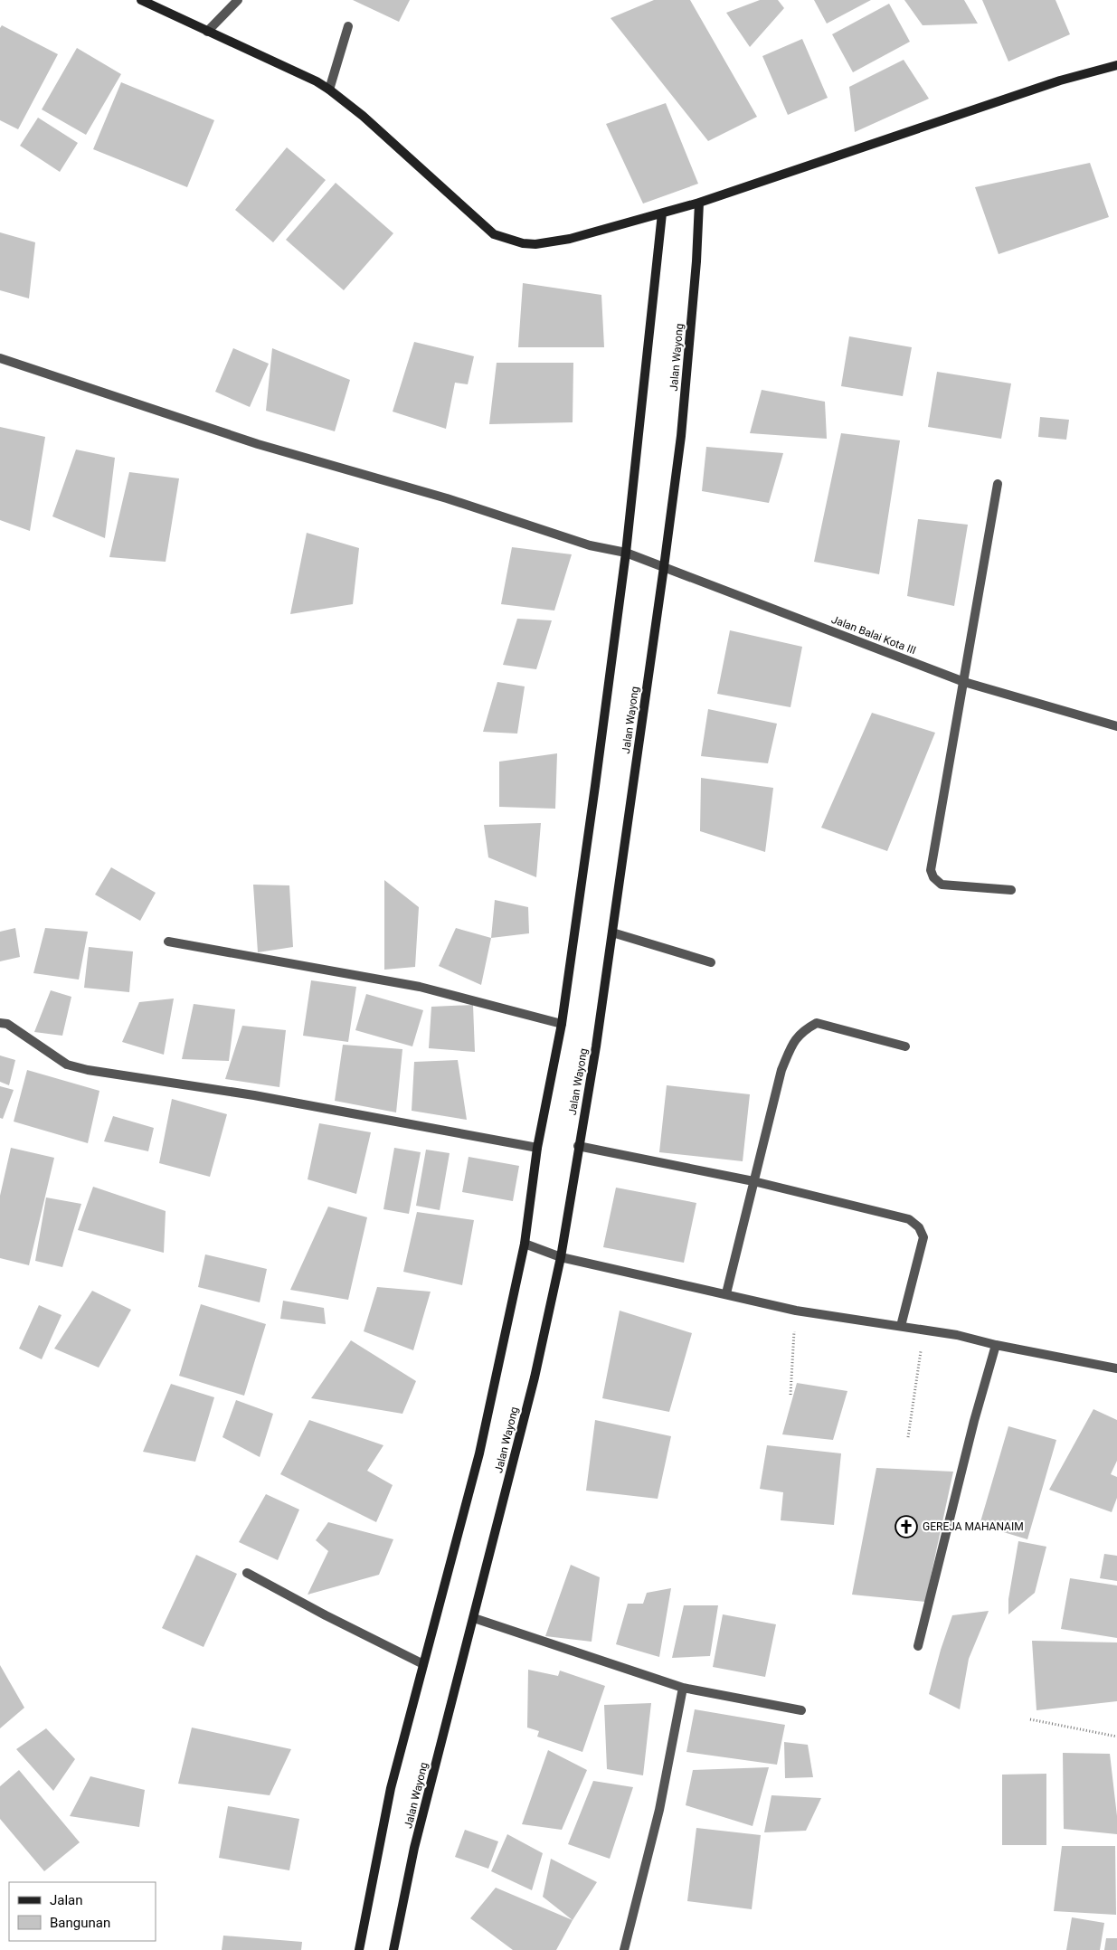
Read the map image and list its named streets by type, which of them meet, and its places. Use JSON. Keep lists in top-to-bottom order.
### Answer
{
  "streets": {
    "street": ["Jalan Wayong", "Jalan Balai Kota III"]
  },
  "crossings": [
    ["Jalan Wayong", "Jalan Balai Kota III"]
  ],
  "places": {
    "church": ["GEREJA MAHANAIM"]
  },
  "legend": ["Jalan", "Bangunan"]
}
